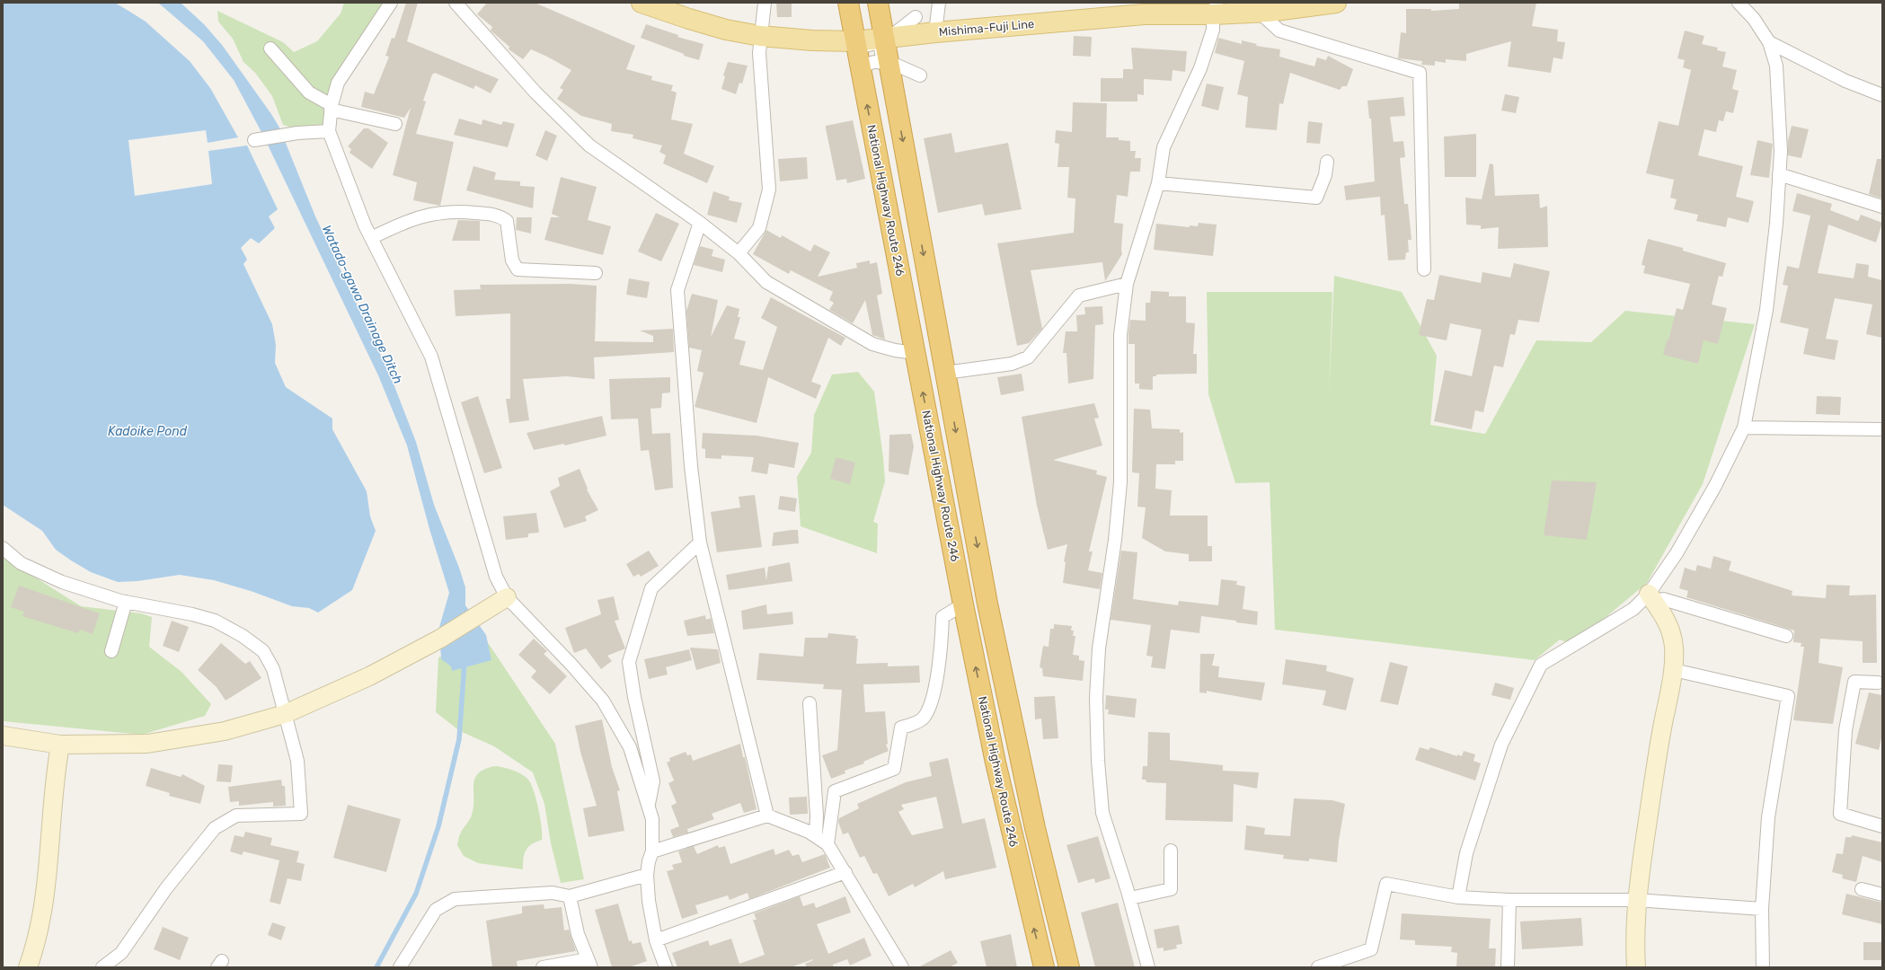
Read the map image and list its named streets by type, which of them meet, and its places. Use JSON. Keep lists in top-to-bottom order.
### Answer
{
  "streets": {
    "highway": ["National Highway Route 246"],
    "main road": ["Mishima-Fuji Line"]
  },
  "crossings": [
    ["Mishima-Fuji Line", "National Highway Route 246"]
  ],
  "water": ["Watado-gawa Drainage Ditch", "Kadoike Pond"]
}
